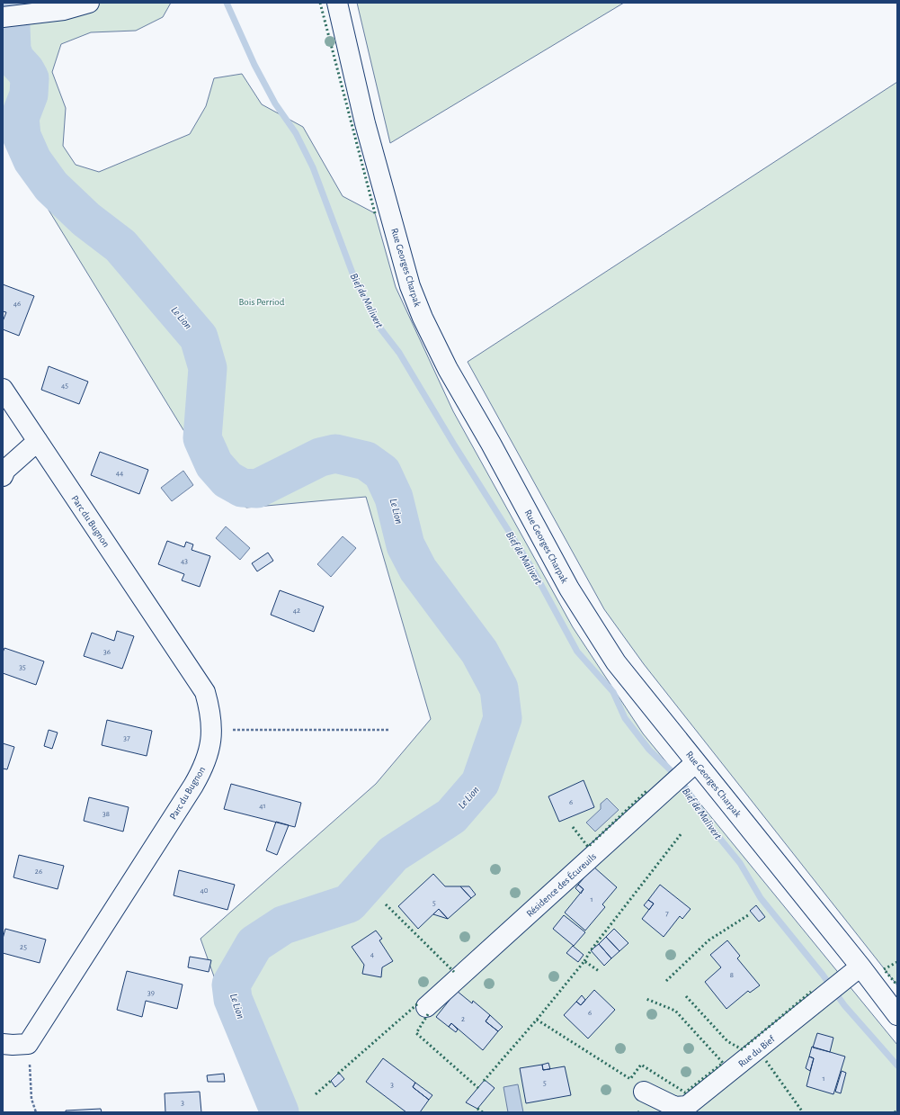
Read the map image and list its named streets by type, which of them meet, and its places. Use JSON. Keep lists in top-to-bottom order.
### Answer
{
  "streets": {
    "street": [
      "Rue Georges Charpak",
      "Parc du Bugnon",
      "Résidence des Écureuils",
      "Rue du Bief"
    ]
  },
  "crossings": [
    ["Rue Georges Charpak", "Résidence des Écureuils"],
    ["Rue Georges Charpak", "Rue du Bief"]
  ],
  "water": ["Bief de Malivert", "Le Lion"],
  "parks": ["Bois Perriod"],
  "house_numbers": [
    "46",
    "45",
    "44",
    "43",
    "42",
    "36",
    "35",
    "37",
    "6",
    "41",
    "38",
    "26",
    "40",
    "1",
    "5",
    "7",
    "25",
    "4",
    "8",
    "39",
    "6",
    "2",
    "1",
    "5",
    "3",
    "3"
  ]
}
